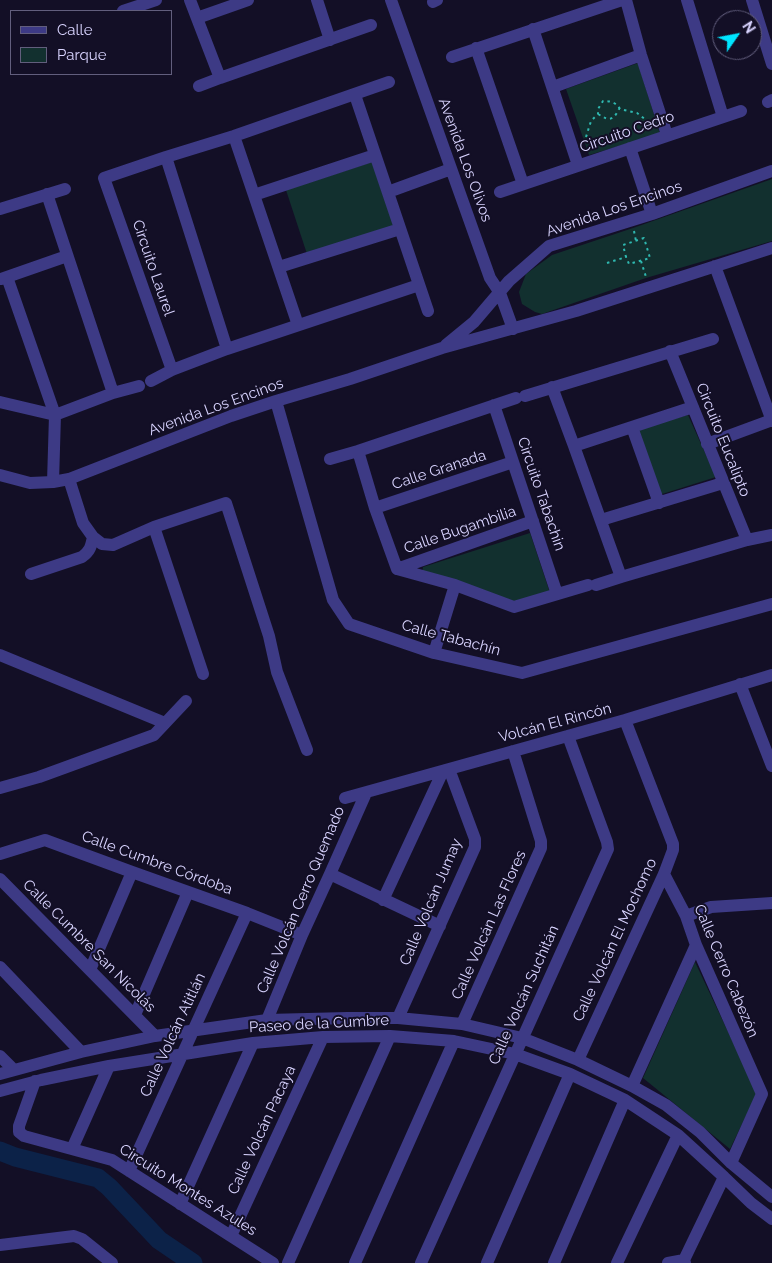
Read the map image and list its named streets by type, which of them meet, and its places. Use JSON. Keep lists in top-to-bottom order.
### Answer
{
  "streets": {
    "street": [
      "Circuito Cedro",
      "Avenida Los Olivos",
      "Avenida Los Encinos",
      "Circuito Laurel",
      "Circuito Eucalipto",
      "Calle Granada",
      "Circuito Tabachin",
      "Calle Bugambilia",
      "Calle Tabachín",
      "Volcán El Rincón",
      "Calle Cumbre Córdoba",
      "Calle Volcán Cerro Quemado",
      "Calle Volcán Jumay",
      "Calle Volcán Las Flores",
      "Calle Volcán El Mochomo",
      "Calle Cumbre San Nicolás",
      "Calle Cerro Cabezón",
      "Calle Volcán Suchitán",
      "Paseo de la Cumbre",
      "Calle Volcán Atitlán",
      "Calle Volcán Pacaya",
      "Circuito Montes Azules"
    ]
  },
  "crossings": [
    ["Avenida Los Olivos", "Avenida Los Encinos"],
    ["Avenida Los Encinos", "Calle Tabachín"],
    ["Calle Granada", "Circuito Tabachin"],
    ["Circuito Tabachin", "Calle Bugambilia"],
    ["Volcán El Rincón", "Calle Volcán Cerro Quemado"],
    ["Volcán El Rincón", "Calle Volcán Jumay"],
    ["Volcán El Rincón", "Calle Volcán Las Flores"],
    ["Volcán El Rincón", "Calle Volcán El Mochomo"],
    ["Volcán El Rincón", "Calle Volcán Suchitán"],
    ["Calle Cumbre Córdoba", "Calle Volcán Cerro Quemado"],
    ["Calle Cumbre Córdoba", "Calle Volcán Atitlán"],
    ["Calle Volcán Cerro Quemado", "Paseo de la Cumbre"],
    ["Calle Volcán Jumay", "Paseo de la Cumbre"],
    ["Calle Volcán Las Flores", "Paseo de la Cumbre"],
    ["Calle Volcán El Mochomo", "Calle Cerro Cabezón"],
    ["Calle Volcán El Mochomo", "Paseo de la Cumbre"],
    ["Calle Cumbre San Nicolás", "Paseo de la Cumbre"],
    ["Calle Cerro Cabezón", "Paseo de la Cumbre"],
    ["Calle Volcán Suchitán", "Paseo de la Cumbre"],
    ["Paseo de la Cumbre", "Calle Volcán Atitlán"],
    ["Paseo de la Cumbre", "Calle Volcán Pacaya"],
    ["Paseo de la Cumbre", "Circuito Montes Azules"],
    ["Calle Volcán Atitlán", "Circuito Montes Azules"],
    ["Calle Volcán Pacaya", "Circuito Montes Azules"]
  ],
  "legend": ["Calle", "Parque"],
  "north": "top right"
}
